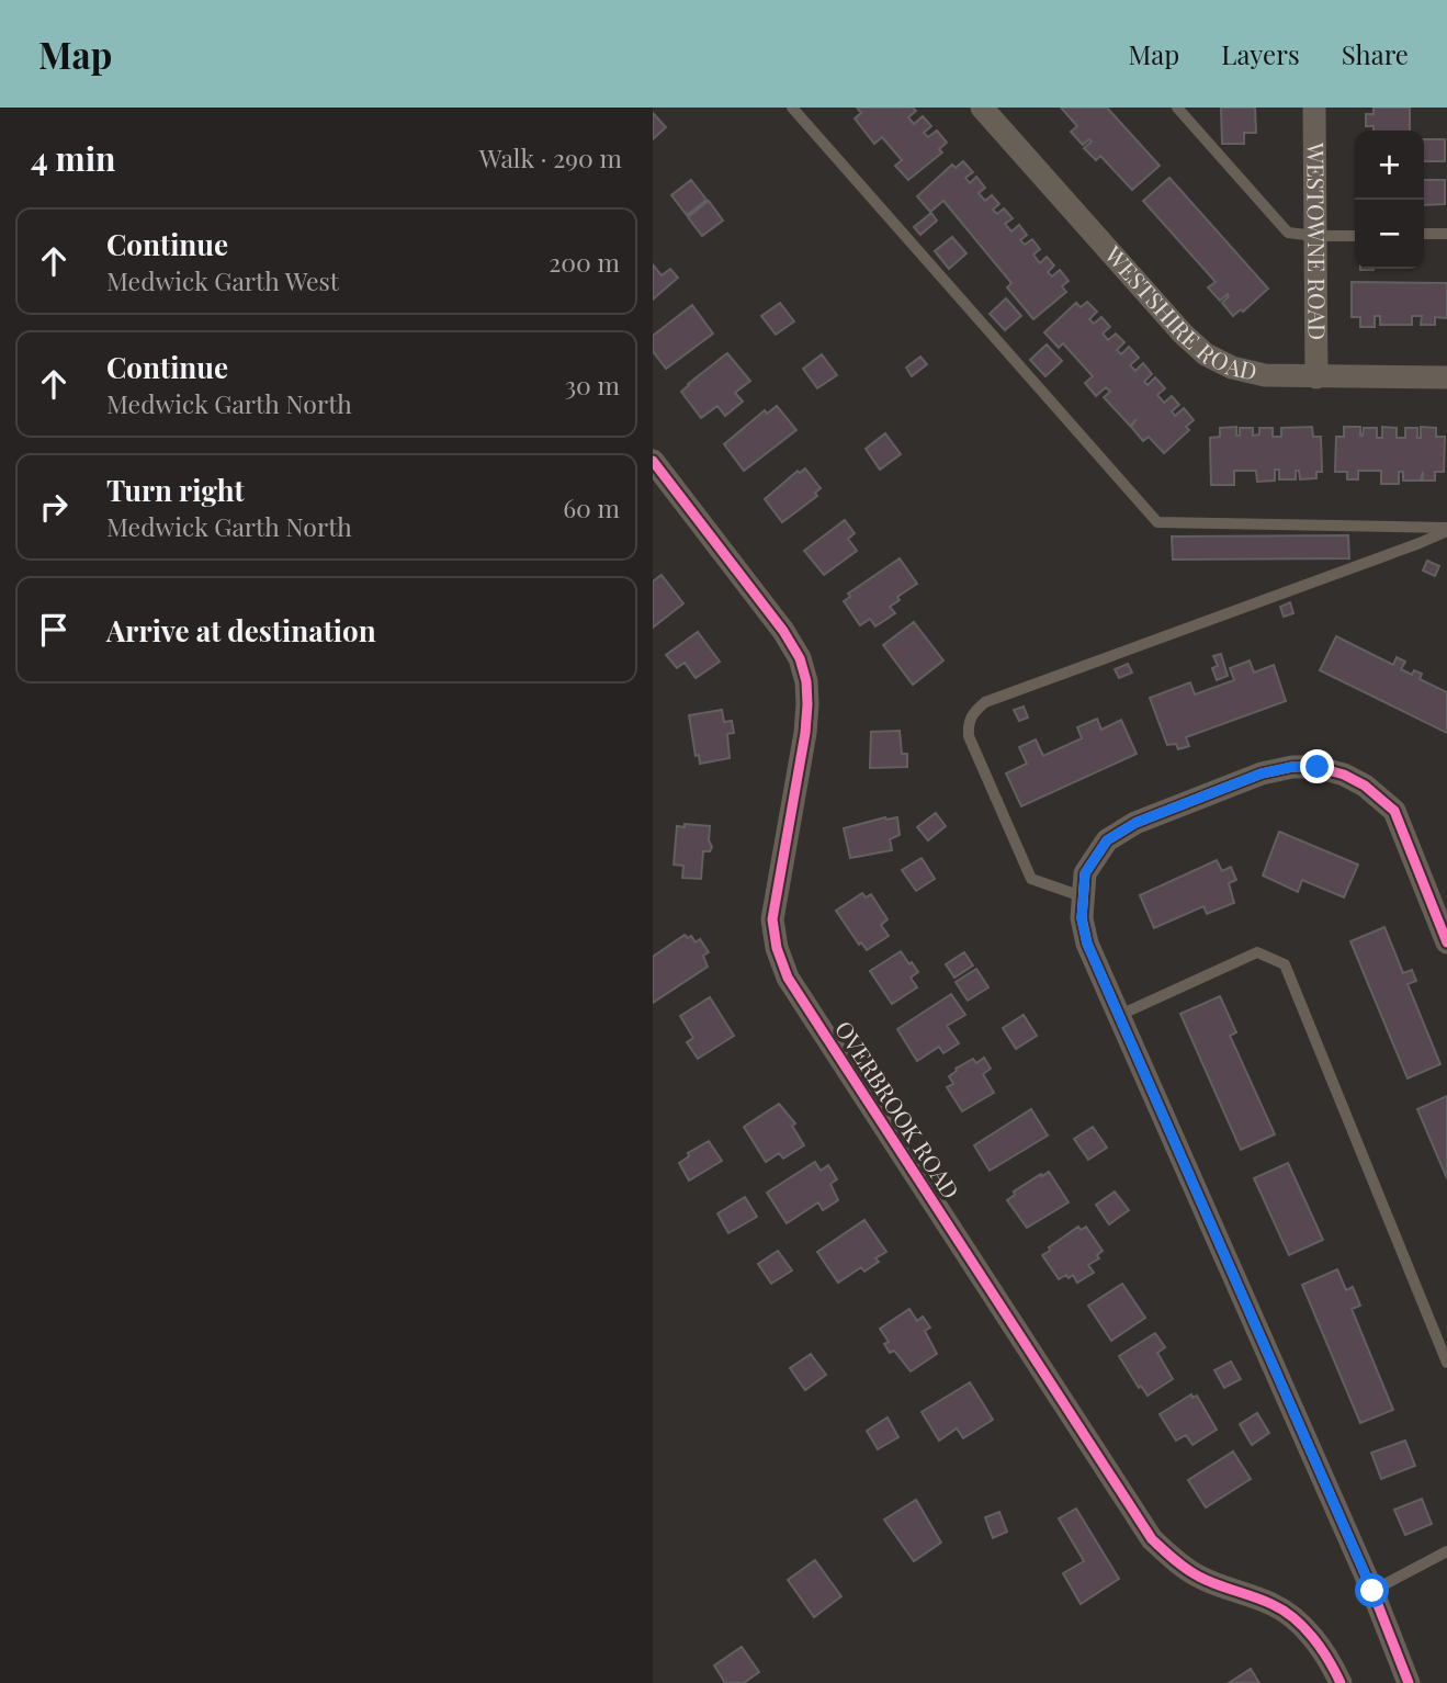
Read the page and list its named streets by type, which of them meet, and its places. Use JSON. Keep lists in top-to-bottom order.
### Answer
{
  "streets": {
    "street": ["WESTOWNE ROAD", "WESTSHIRE ROAD", "OVERBROOK ROAD"]
  },
  "crossings": [
    ["WESTOWNE ROAD", "WESTSHIRE ROAD"]
  ],
  "page": {
    "header": "Map",
    "nav": ["Map", "Layers", "Share"],
    "heading": ["4 min", "Walk · 290 m"],
    "map_buttons": ["+", "−"],
    "list": [
      ["Continue", "Medwick Garth West", "200 m"],
      ["Continue", "Medwick Garth North", "30 m"],
      ["Turn right", "Medwick Garth North", "60 m"],
      "Arrive at destination"
    ]
  }
}
